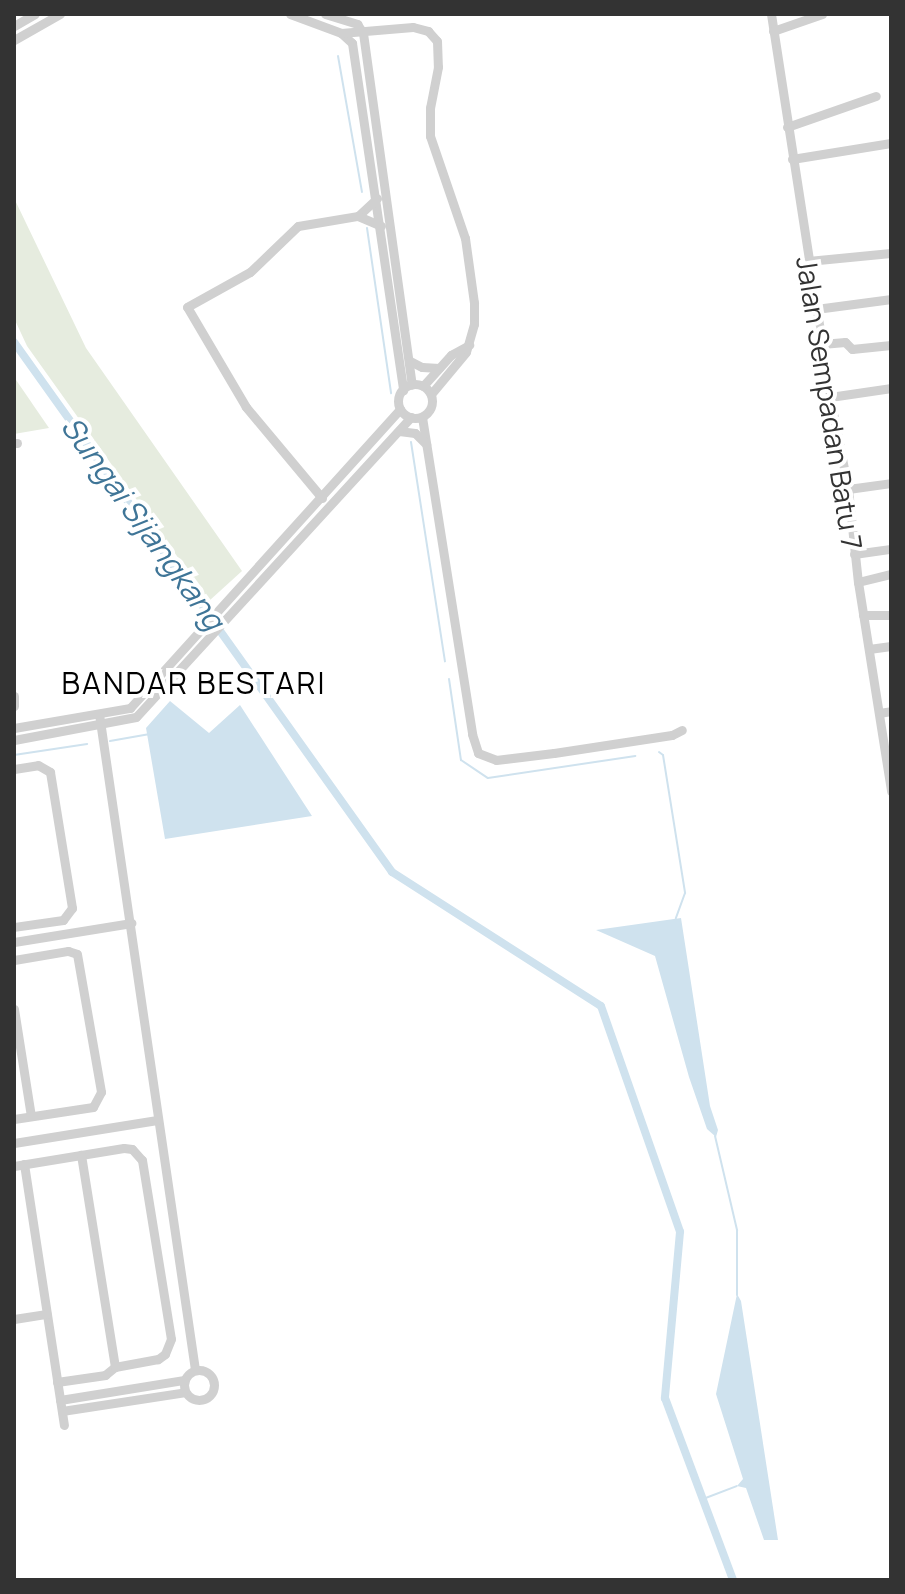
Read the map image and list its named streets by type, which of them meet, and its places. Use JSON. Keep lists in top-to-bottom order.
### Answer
{
  "streets": {
    "street": ["Jalan Sempadan Batu 7"]
  },
  "districts": ["BANDAR BESTARI"],
  "water": ["Sungai Sijangkang"]
}
